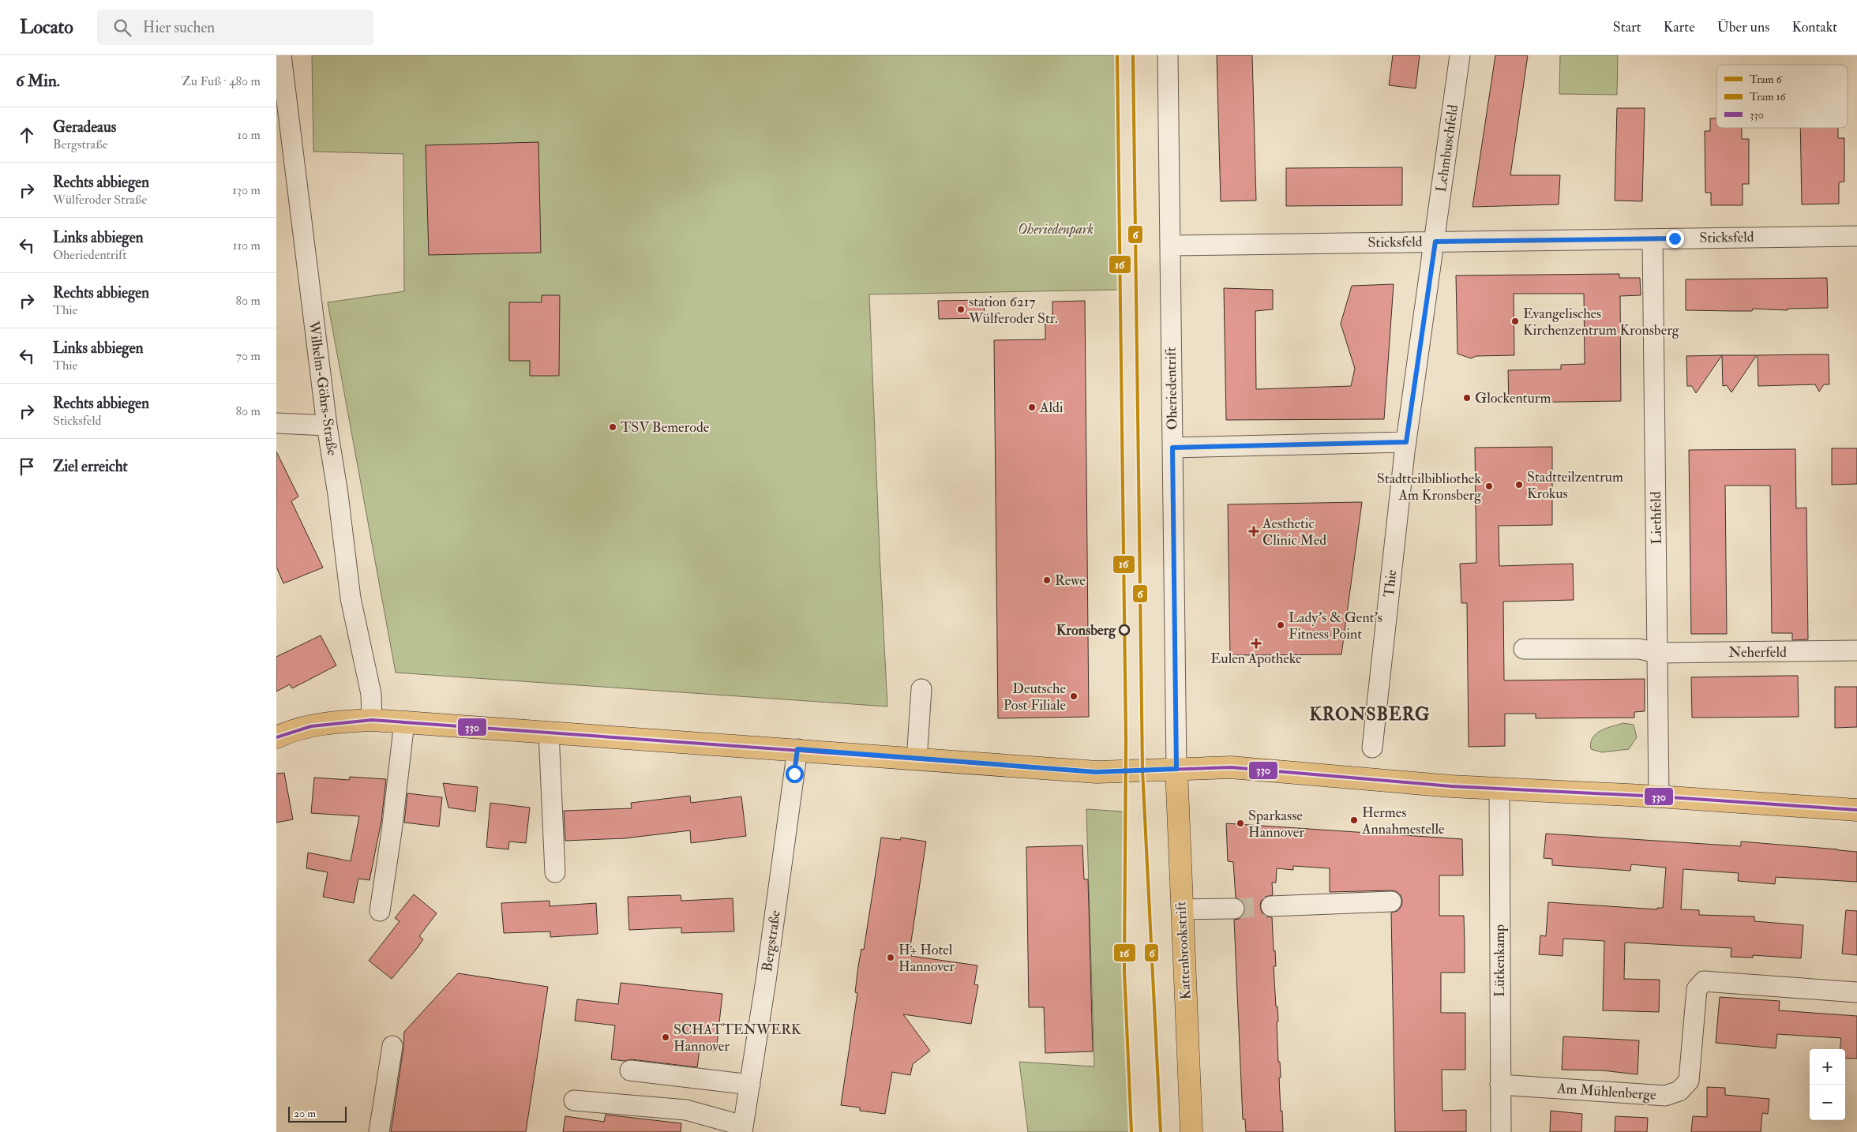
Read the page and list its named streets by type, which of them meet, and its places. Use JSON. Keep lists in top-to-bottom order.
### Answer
{
  "streets": {
    "main road": ["Kattenbrookstrift"],
    "street": [
      "Lehmbuschfeld",
      "Sticksfeld",
      "Wilhelm-Göhrs-Straße",
      "Oheriedentrift",
      "Liethfeld",
      "Thie",
      "Neherfeld",
      "Bergstraße",
      "Lütkenkamp",
      "Am Mühlenberge"
    ]
  },
  "crossings": [
    ["Lehmbuschfeld", "Sticksfeld"],
    ["Lehmbuschfeld", "Thie"],
    ["Sticksfeld", "Oheriedentrift"],
    ["Sticksfeld", "Liethfeld"],
    ["Sticksfeld", "Thie"],
    ["Oheriedentrift", "Kattenbrookstrift"],
    ["Liethfeld", "Neherfeld"],
    ["Lütkenkamp", "Am Mühlenberge"]
  ],
  "districts": ["KRONSBERG"],
  "parks": ["Oheriedenpark"],
  "places": {
    "other": [
      "station 6217 Wülferoder Str.",
      "Evangelisches Kirchenzentrum Kronsberg",
      "Glockenturm",
      "Aldi",
      "TSV Bemerode",
      "Stadtteilzentrum Krokus",
      "Stadtteilbibliothek Am Kronsberg",
      "Rewe",
      "Lady's & Gent's Fitness Point",
      "Kronsberg",
      "Deutsche Post Filiale",
      "Hermes Annahmestelle",
      "Sparkasse Hannover",
      "H+ Hotel Hannover",
      "SCHATTENWERK Hannover"
    ],
    "health": ["Aesthetic Clinic Med", "Eulen Apotheke"]
  },
  "lines": ["tram line 6", "tram line 16", "transit line 330"],
  "legend": ["Tram 6", "Tram 16", "330"],
  "scale_bar": "20 m",
  "page": {
    "header": "Locato",
    "search": "Hier suchen",
    "nav": [
      "Start",
      "Karte",
      "Über uns",
      "Kontakt"
    ],
    "heading": ["6 Min.", "Zu Fuß · 480 m"],
    "list": [
      ["Geradeaus", "Bergstraße", "10 m"],
      ["Rechts abbiegen", "Wülferoder Straße", "130 m"],
      ["Links abbiegen", "Oheriedentrift", "110 m"],
      ["Rechts abbiegen", "Thie", "80 m"],
      ["Links abbiegen", "Thie", "70 m"],
      ["Rechts abbiegen", "Sticksfeld", "80 m"],
      "Ziel erreicht"
    ],
    "map_buttons": ["+", "−"],
    "scale": "20 m"
  }
}
